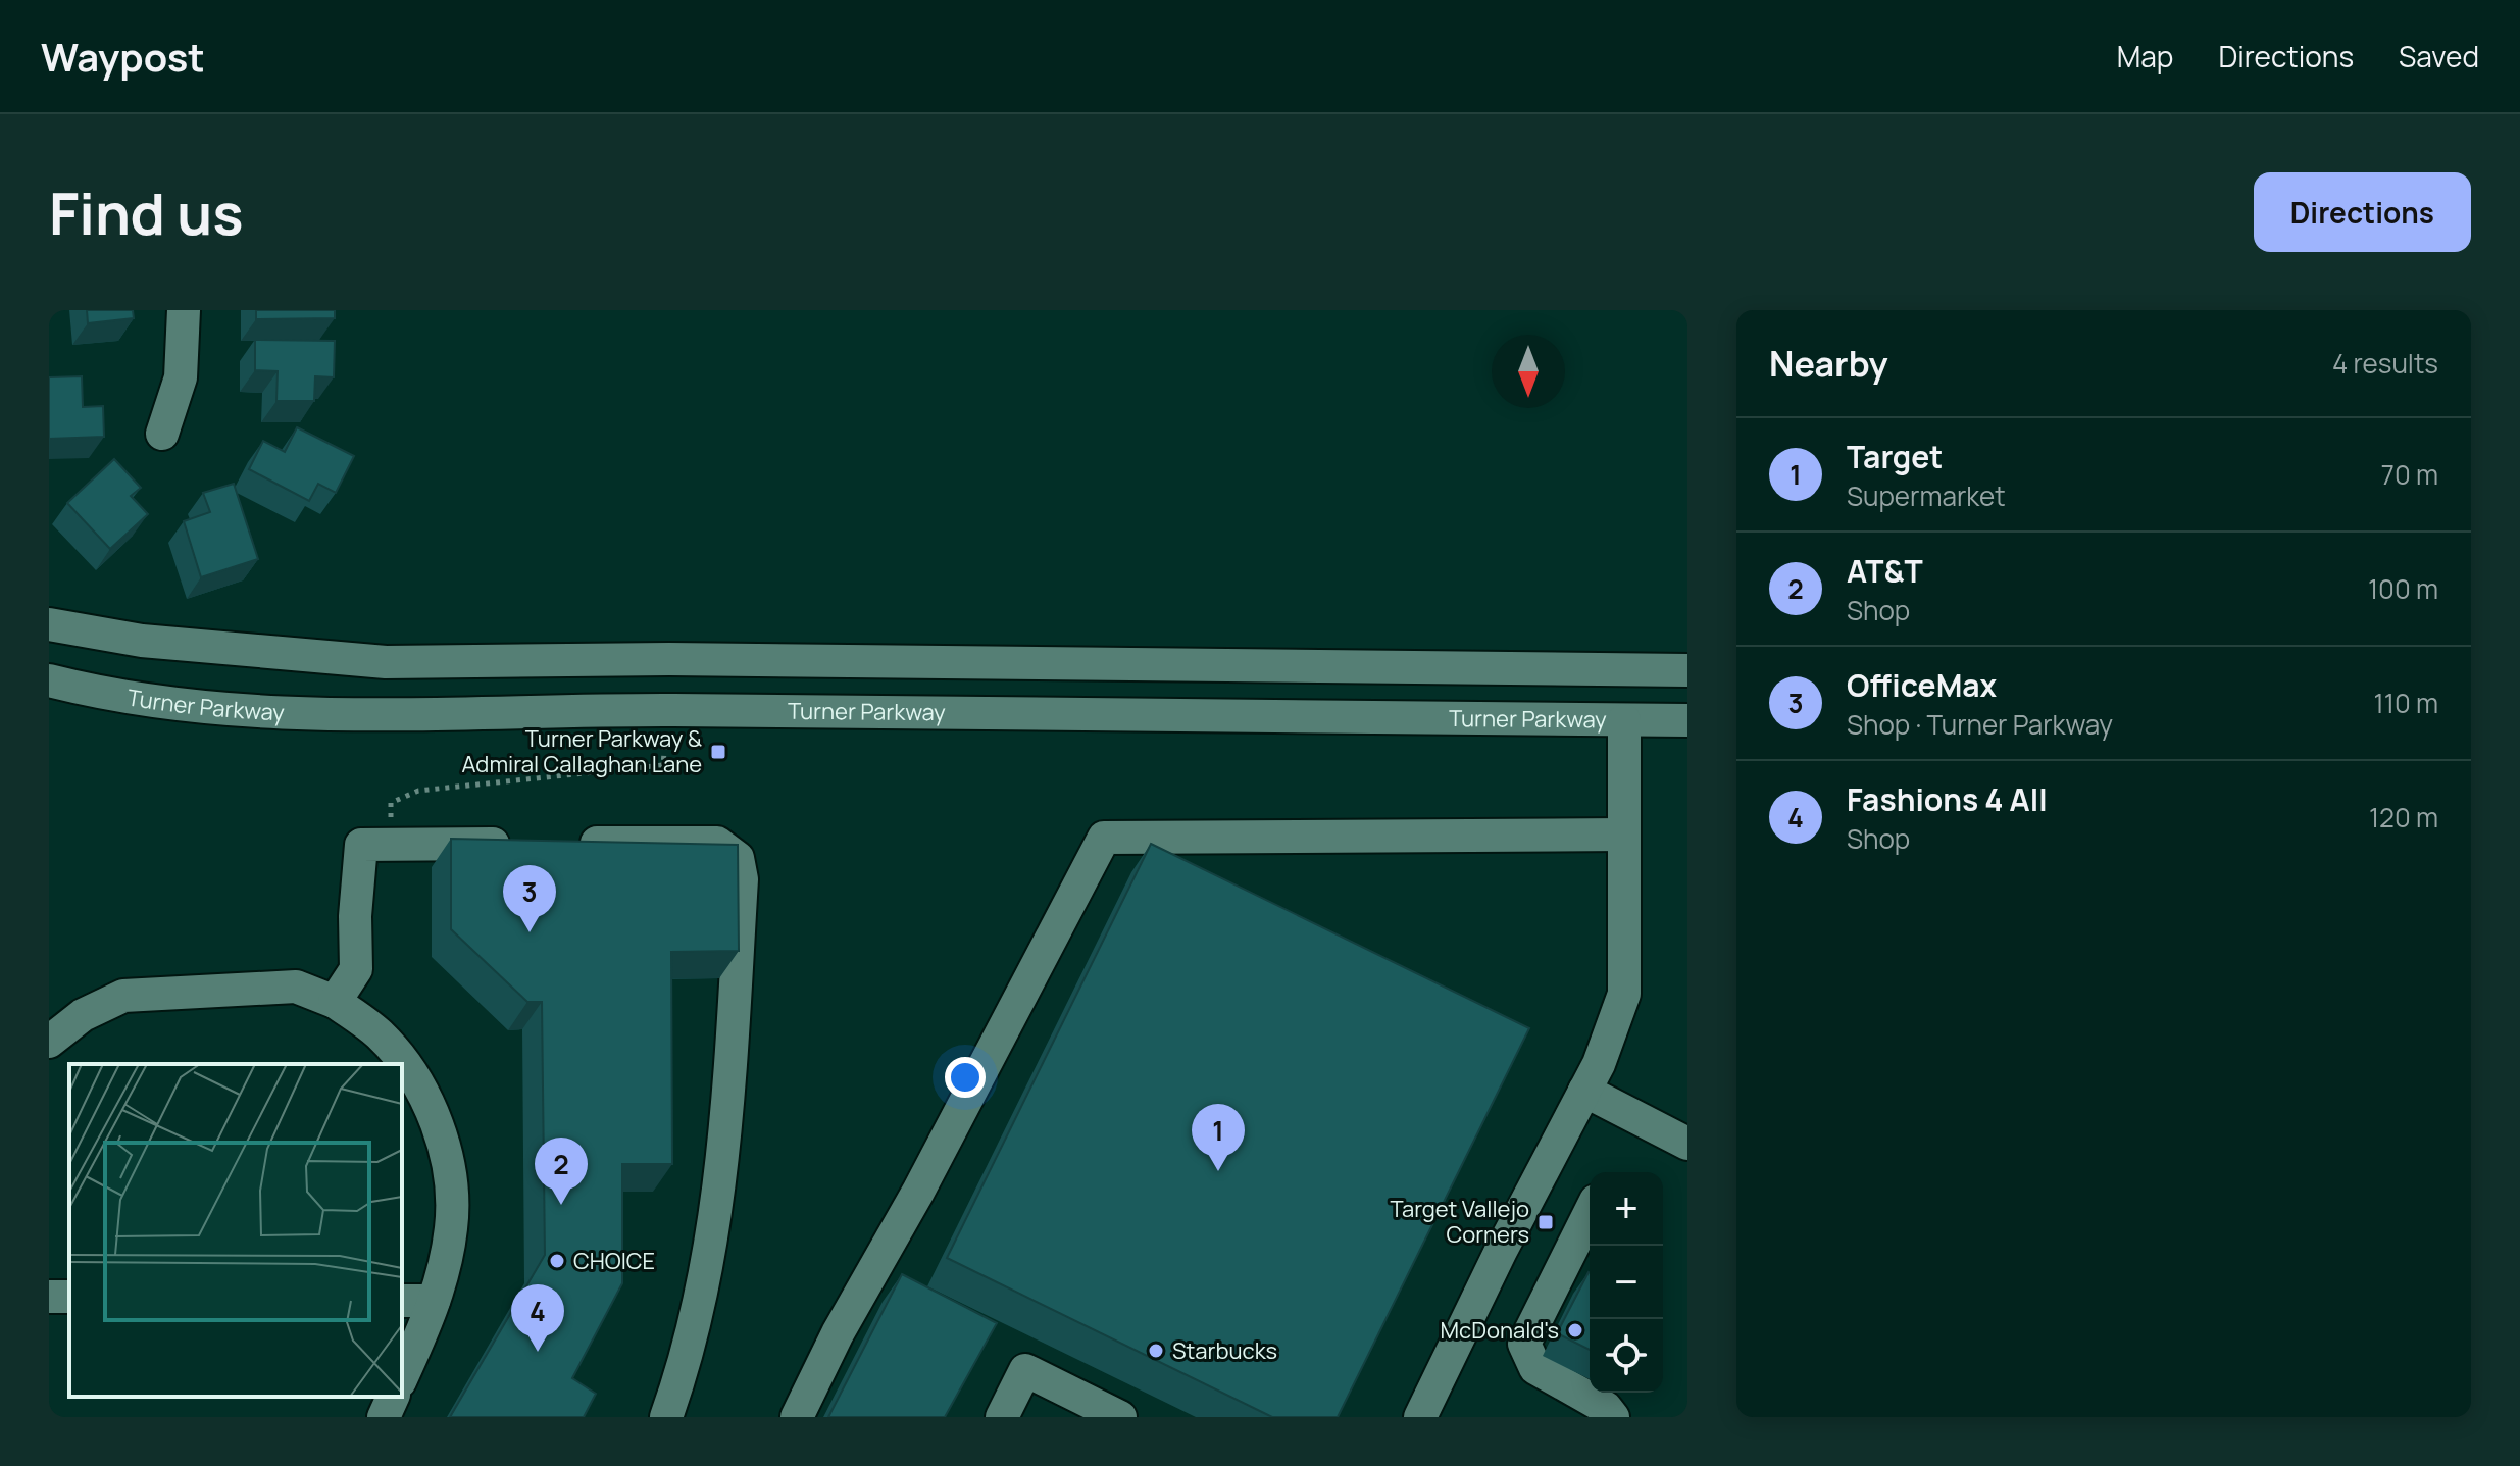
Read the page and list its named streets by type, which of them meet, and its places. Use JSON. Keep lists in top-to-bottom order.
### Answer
{
  "streets": {
    "street": ["Turner Parkway"]
  },
  "places": {
    "transit": ["Turner Parkway & Admiral Callaghan Lane", "Target Vallejo Corners"],
    "other": ["CHOICE", "McDonald's", "Starbucks"]
  },
  "north": "bottom",
  "page": {
    "header": "Waypost",
    "nav": ["Map", "Directions", "Saved"],
    "buttons": "Directions",
    "title": "Find us",
    "heading": ["Nearby", "4 results"],
    "list": [
      {
        "mark": "1",
        "name": "Target",
        "note": "Supermarket",
        "value": "70 m"
      },
      {
        "mark": "2",
        "name": "AT&T",
        "note": "Shop",
        "value": "100 m"
      },
      {
        "mark": "3",
        "name": "OfficeMax",
        "note": "Shop · Turner Parkway",
        "value": "110 m"
      },
      {
        "mark": "4",
        "name": "Fashions 4 All",
        "note": "Shop",
        "value": "120 m"
      }
    ],
    "pins": [
      "3",
      "1",
      "2",
      "4"
    ],
    "map_buttons": ["+", "−"]
  }
}
